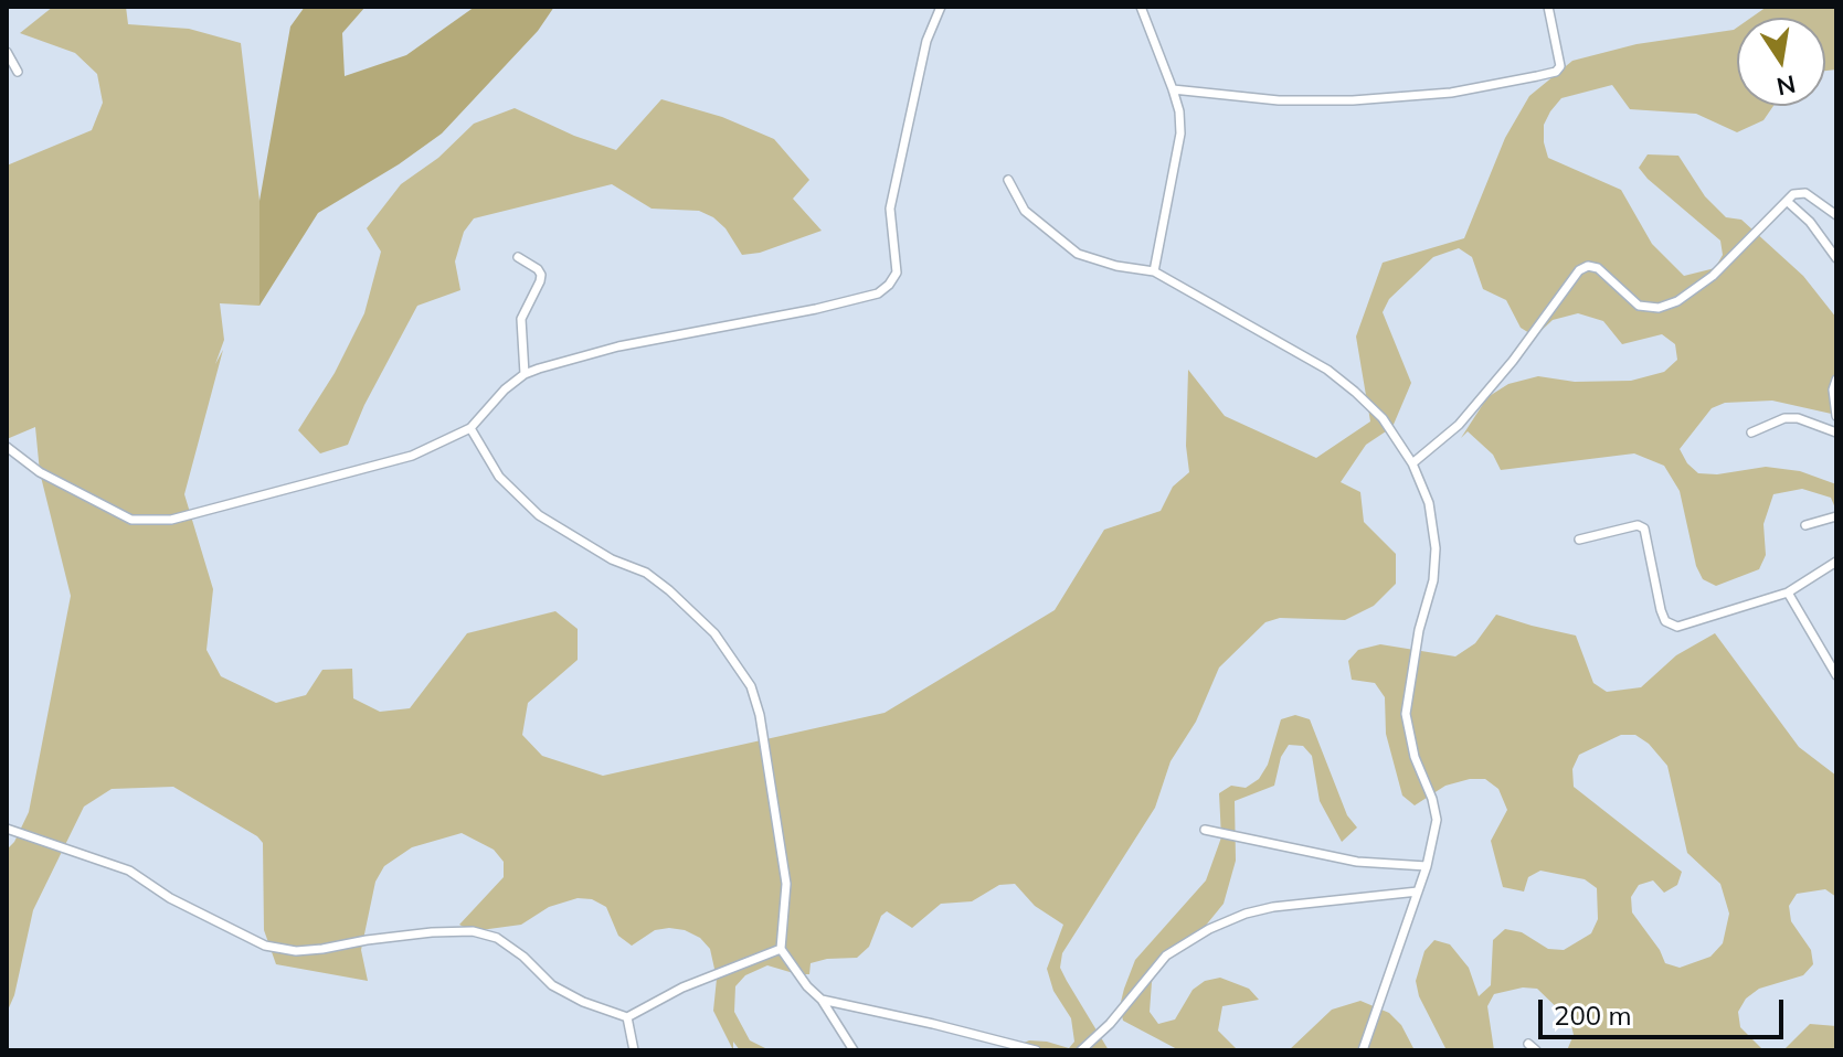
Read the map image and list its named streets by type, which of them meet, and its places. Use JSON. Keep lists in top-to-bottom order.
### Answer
{
  "scale_bar": "200 m",
  "north": "bottom"
}
